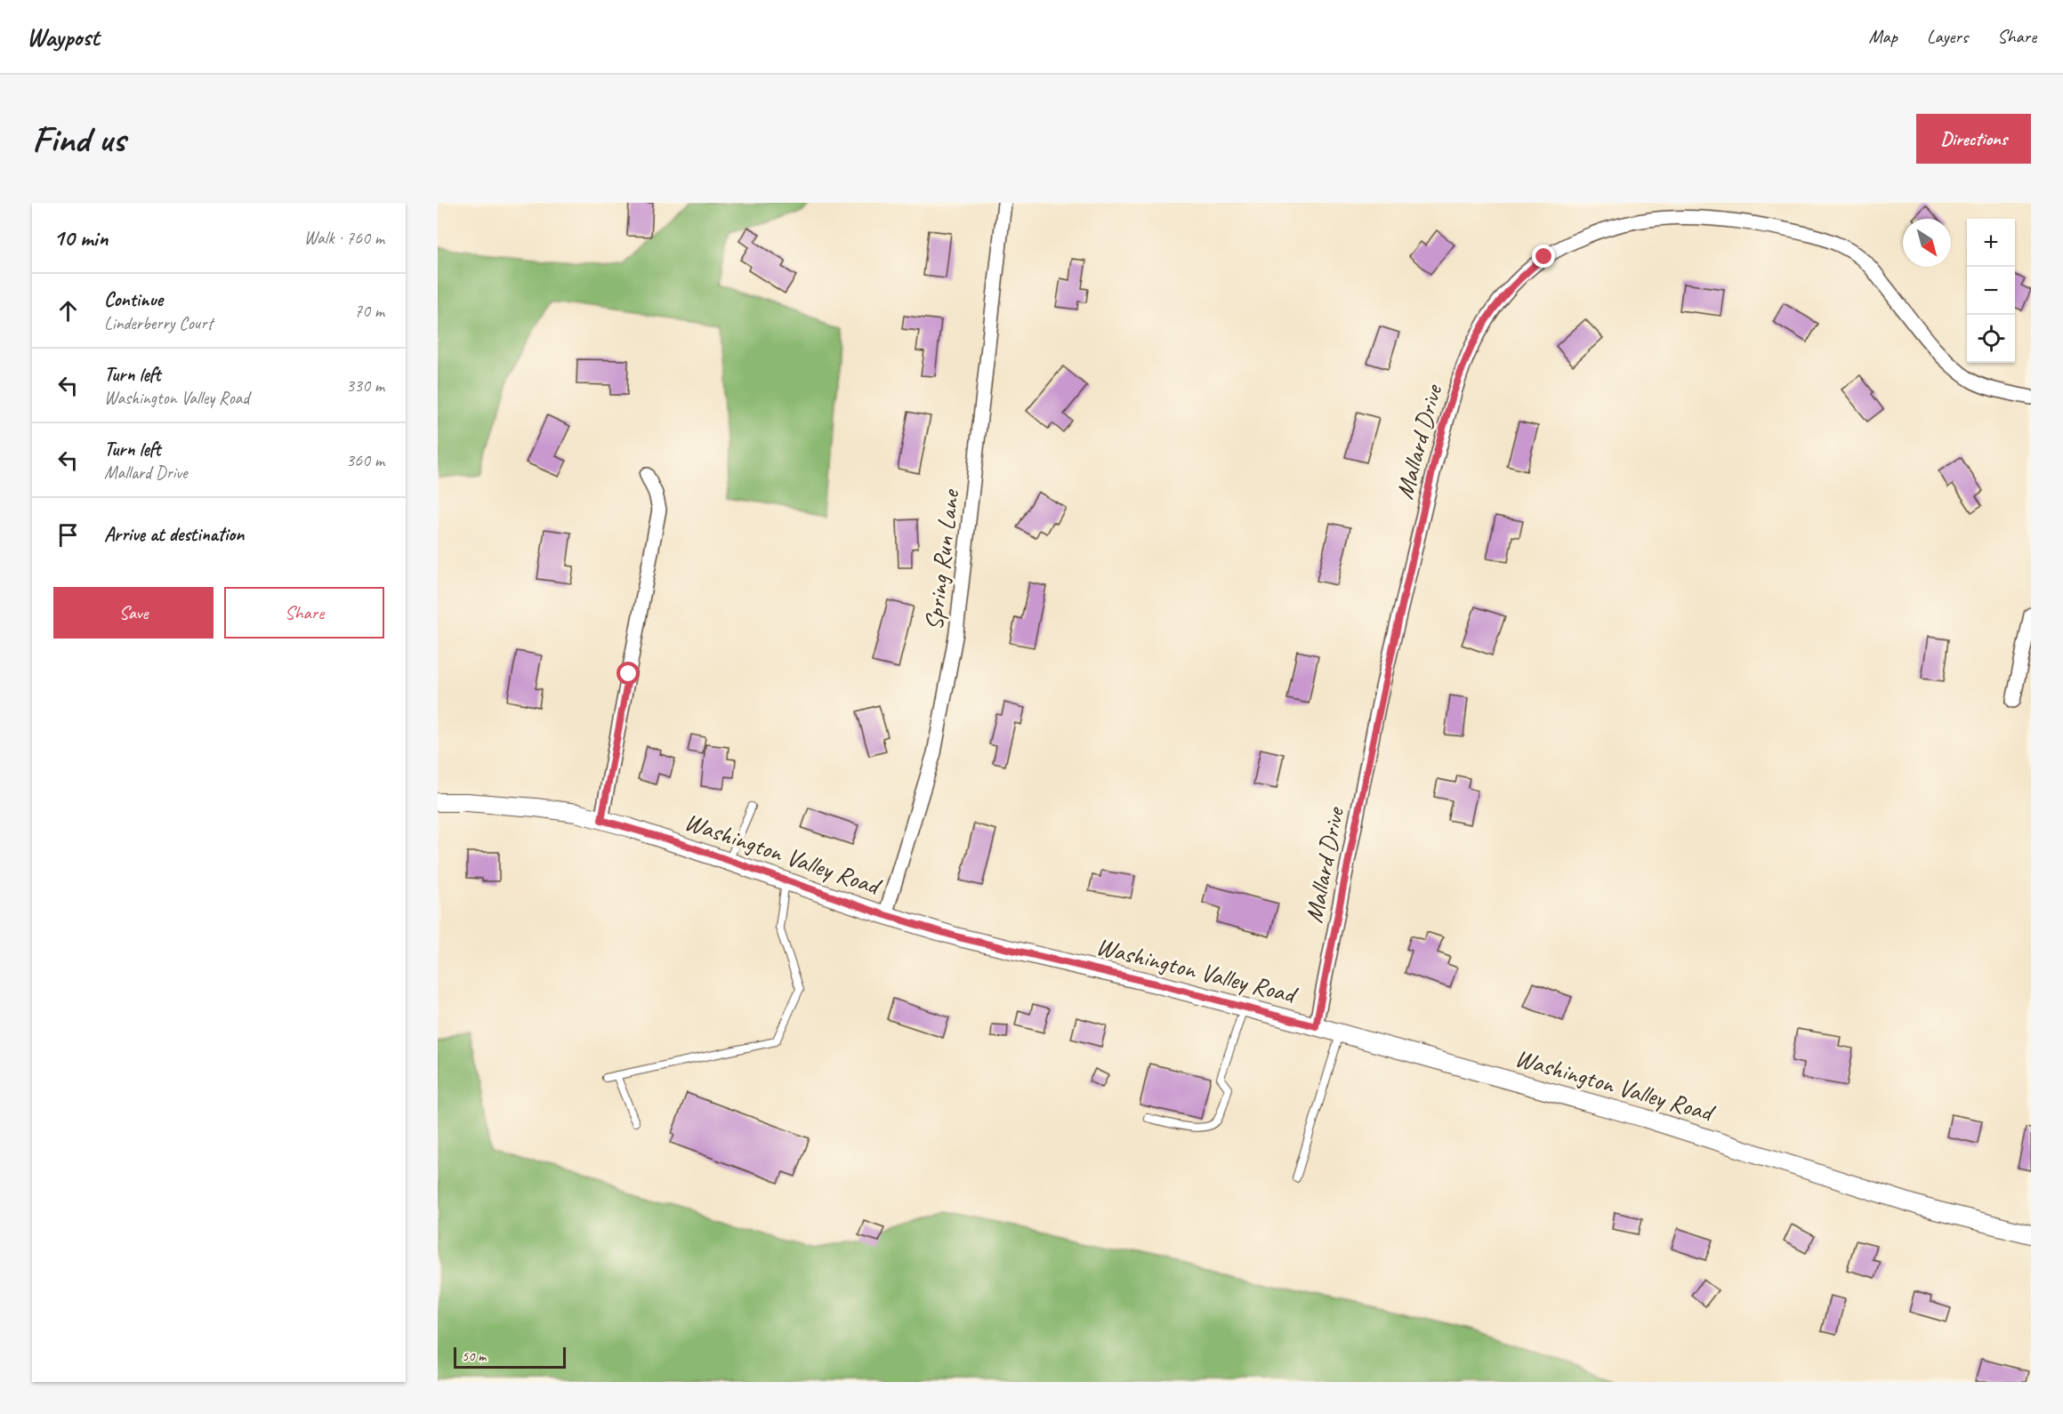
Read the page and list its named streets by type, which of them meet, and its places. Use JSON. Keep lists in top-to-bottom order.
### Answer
{
  "streets": {
    "street": ["Mallard Drive", "Spring Run Lane", "Washington Valley Road"]
  },
  "crossings": [
    ["Mallard Drive", "Washington Valley Road"],
    ["Spring Run Lane", "Washington Valley Road"]
  ],
  "scale_bar": "50 m",
  "north": "bottom right",
  "page": {
    "header": "Waypost",
    "nav": ["Map", "Layers", "Share"],
    "buttons": [
      "Directions",
      ["Save", "Share"]
    ],
    "title": "Find us",
    "heading": ["10 min", "Walk · 760 m"],
    "map_buttons": ["+", "−"],
    "list": [
      ["Continue", "Linderberry Court", "70 m"],
      ["Turn left", "Washington Valley Road", "330 m"],
      ["Turn left", "Mallard Drive", "360 m"],
      "Arrive at destination"
    ],
    "scale": "50 m"
  }
}
